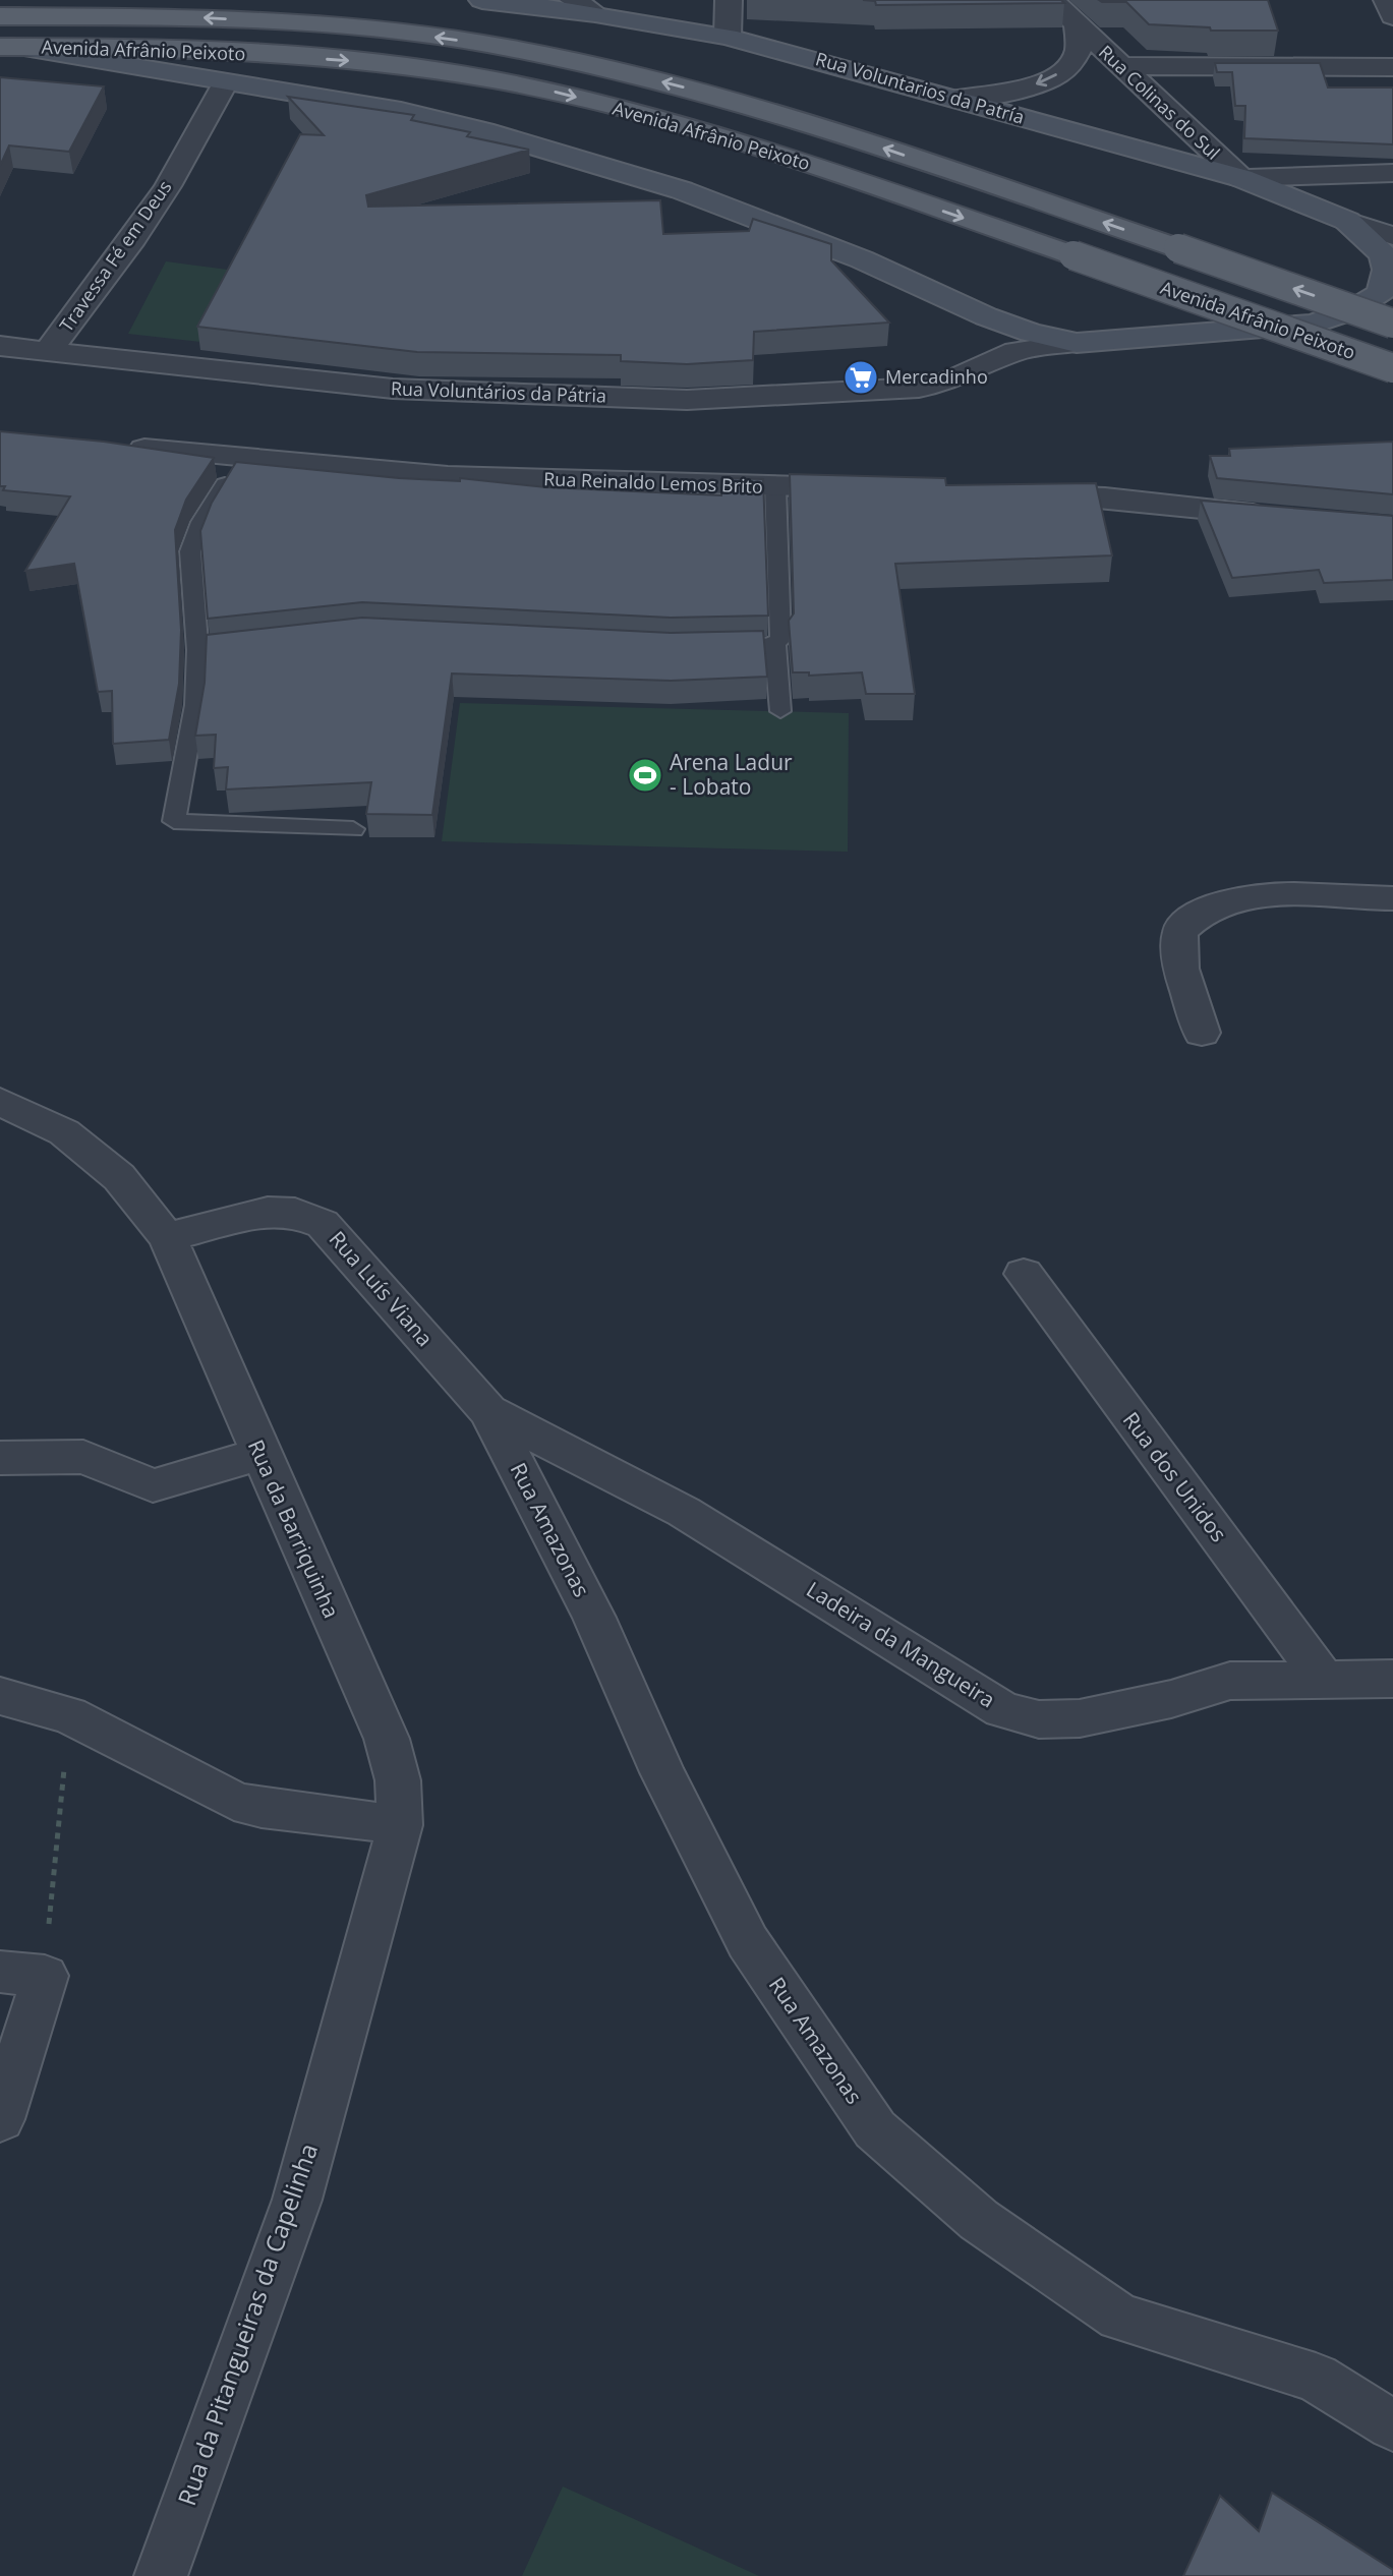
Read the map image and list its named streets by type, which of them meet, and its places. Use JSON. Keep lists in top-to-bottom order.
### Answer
{
  "streets": {
    "main road": ["Avenida Afrânio Peixoto"],
    "street": [
      "Rua Voluntarios da Patría",
      "Rua Colinas do Sul",
      "Travessa Fé em Deus",
      "Rua Voluntários da Pátria",
      "Rua Reinaldo Lemos Brito",
      "Rua Luís Viana",
      "Rua dos Unidos",
      "Rua da Barriquinha",
      "Rua Amazonas",
      "Ladeira da Mangueira",
      "Rua da Pitangueiras da Capelinha"
    ]
  },
  "crossings": [
    ["Avenida Afrânio Peixoto", "Rua Voluntarios da Patría"],
    ["Rua Voluntarios da Patría", "Rua Colinas do Sul"],
    ["Rua Voluntarios da Patría", "Travessa Fé em Deus"],
    ["Rua Voluntarios da Patría", "Rua Voluntários da Pátria"],
    ["Travessa Fé em Deus", "Rua Voluntários da Pátria"],
    ["Rua Luís Viana", "Rua da Barriquinha"],
    ["Rua Luís Viana", "Rua Amazonas"],
    ["Rua Luís Viana", "Ladeira da Mangueira"],
    ["Rua dos Unidos", "Ladeira da Mangueira"],
    ["Rua da Barriquinha", "Rua da Pitangueiras da Capelinha"],
    ["Rua Amazonas", "Ladeira da Mangueira"]
  ],
  "places": {
    "supermarket": ["Mercadinho"],
    "sports": ["Arena Ladur - Lobato"]
  }
}
